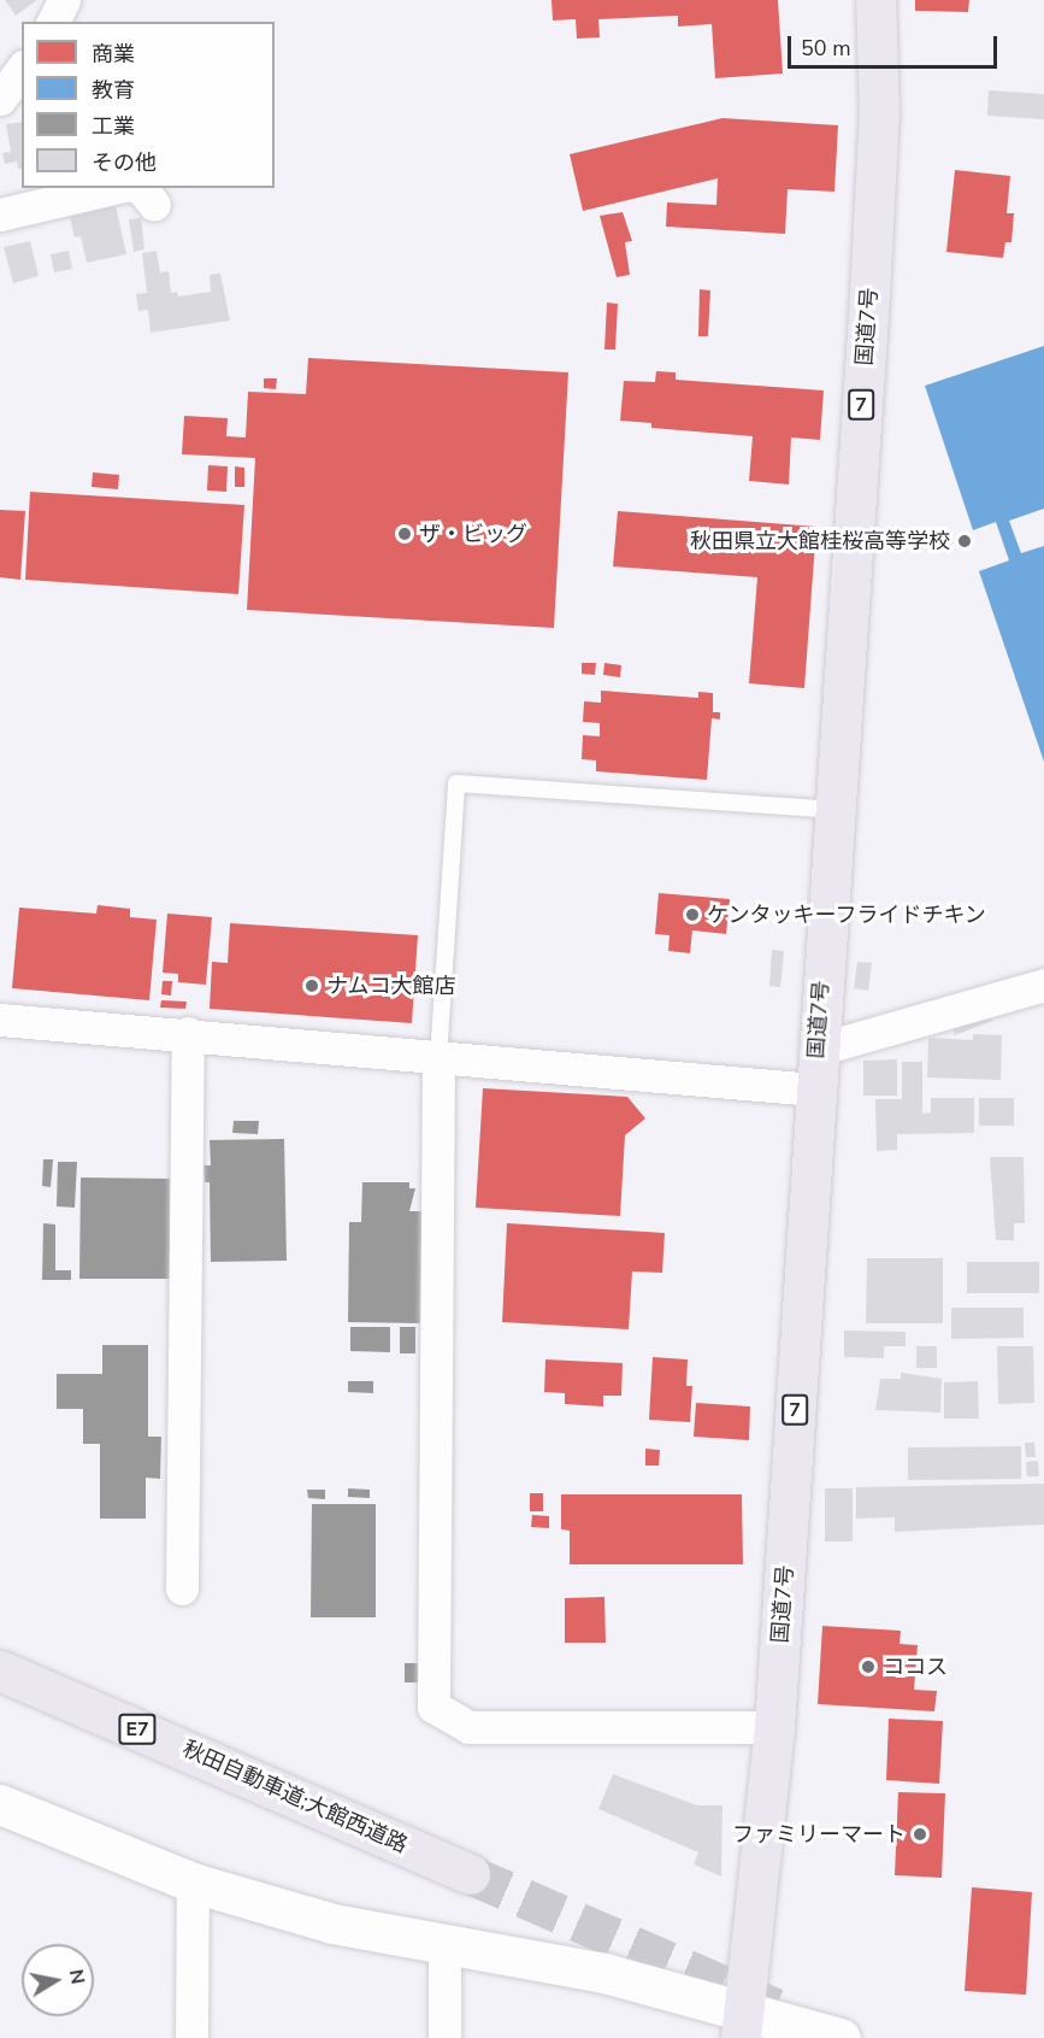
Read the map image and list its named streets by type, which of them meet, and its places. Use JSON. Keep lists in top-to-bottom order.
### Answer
{
  "streets": {
    "highway": [
      "国道7号",
      "7",
      "E7",
      "秋田自動車道;大館西道路"
    ]
  },
  "places": [
    "ザ・ビッグ",
    "秋田県立大館桂桜高等学校",
    "ケンタッキーフライドチキン",
    "ナムコ大館店",
    "ココス",
    "ファミリーマート"
  ],
  "legend": [
    "商業",
    "教育",
    "工業",
    "その他"
  ],
  "scale_bar": "50 m",
  "north": "right"
}
